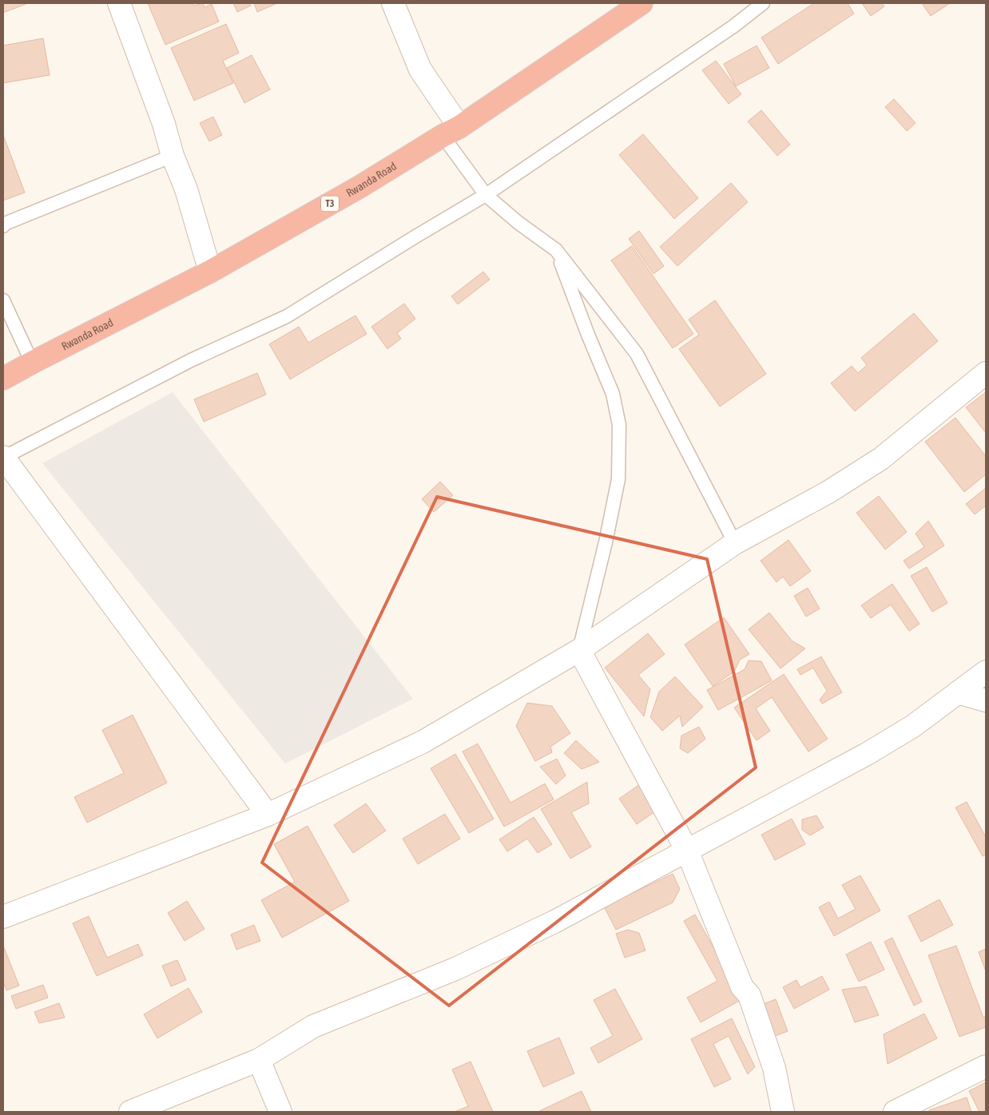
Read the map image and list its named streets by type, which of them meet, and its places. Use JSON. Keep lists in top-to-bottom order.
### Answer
{
  "streets": {
    "highway": ["Rwanda Road", "T3"]
  }
}
